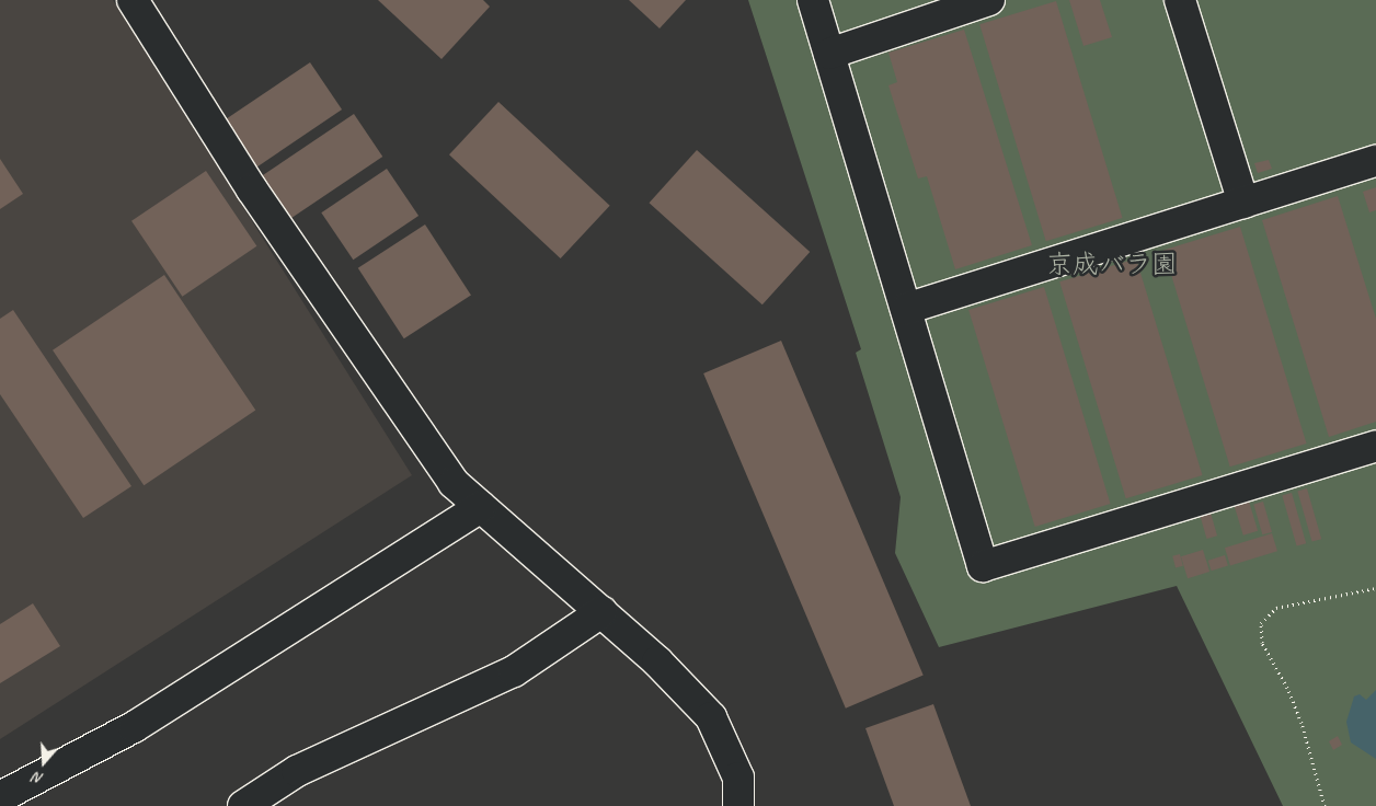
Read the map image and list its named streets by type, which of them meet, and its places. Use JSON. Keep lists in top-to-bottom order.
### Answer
{
  "parks": ["京成バラ園"],
  "north": "bottom"
}
